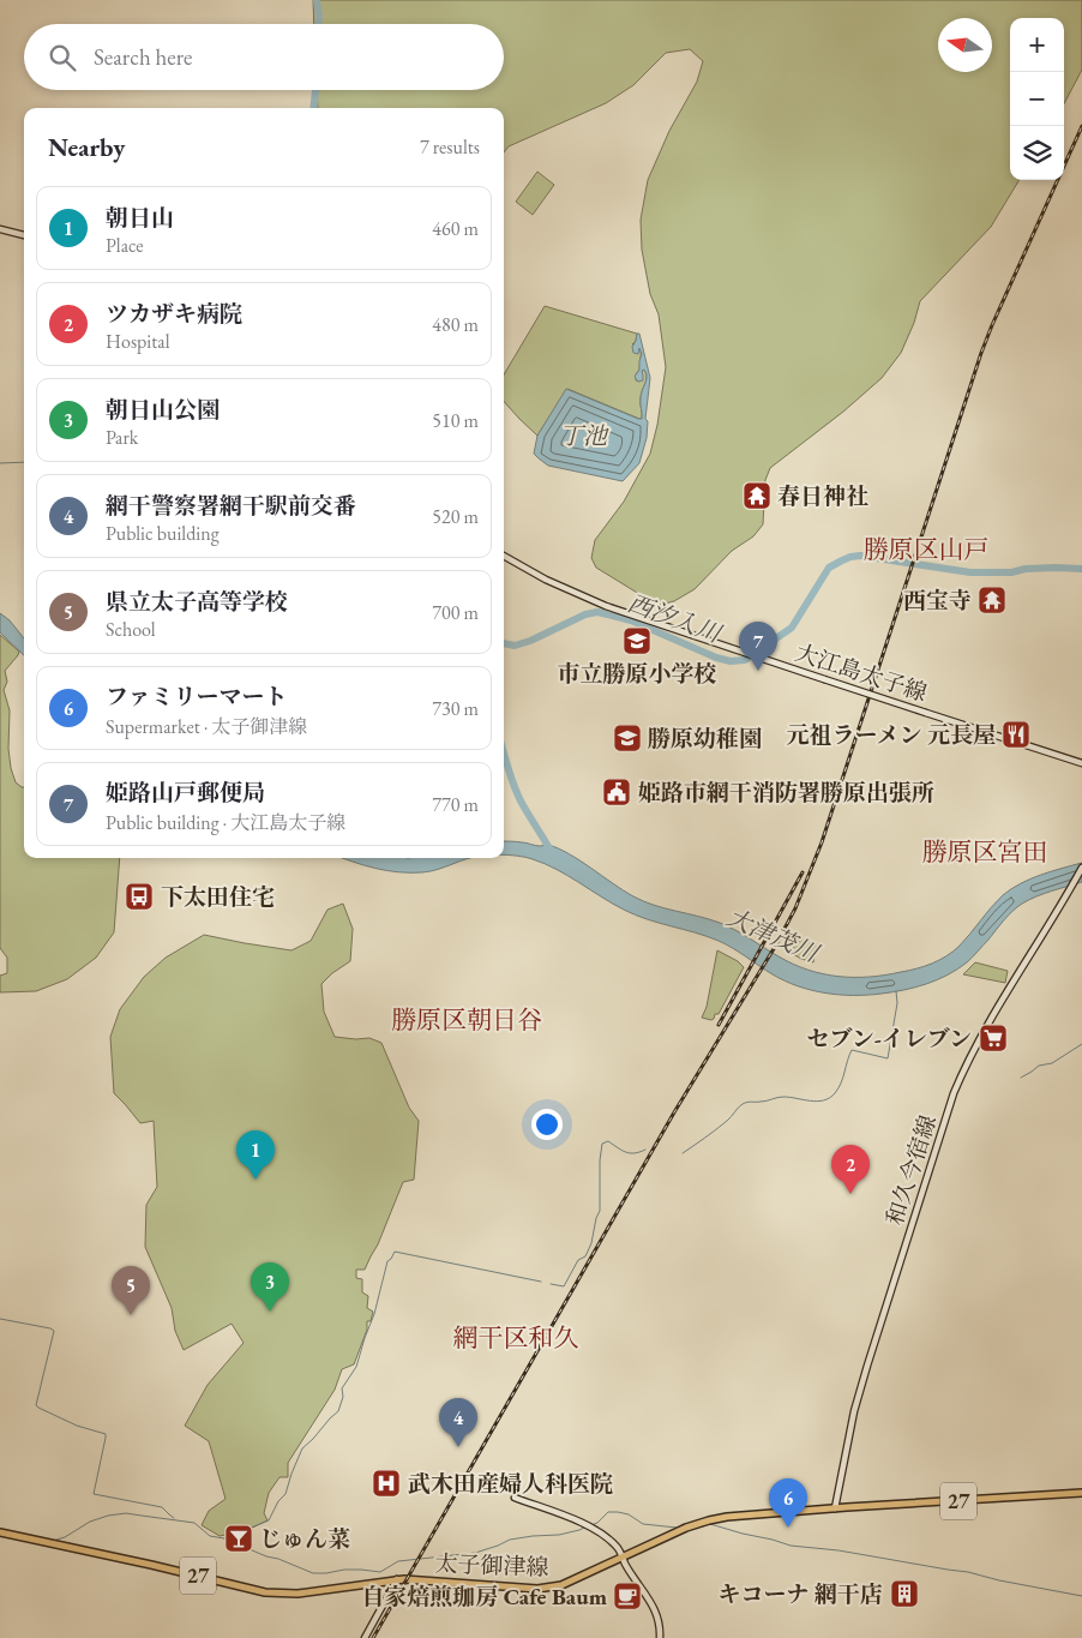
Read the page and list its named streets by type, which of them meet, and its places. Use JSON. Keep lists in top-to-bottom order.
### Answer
{
  "streets": {
    "main road": [
      "大江島太子線",
      "和久今宿線",
      "27",
      "太子御津線"
    ]
  },
  "crossings": [
    ["和久今宿線", "太子御津線"]
  ],
  "districts": [
    "勝原区山戸",
    "勝原区宮田",
    "勝原区朝日谷",
    "網干区和久"
  ],
  "water": ["丁池", "西汐入川", "大津茂川"],
  "places": {
    "temple": ["春日神社", "西宝寺"],
    "school or university": ["市立勝原小学校", "勝原幼稚園"],
    "restaurant": ["元祖ラーメン 元長屋"],
    "public building": ["姫路市網干消防署勝原出張所"],
    "bus stop": ["下太田住宅"],
    "supermarket": ["セブン-イレブン"],
    "hospital": ["武木田産婦人科医院"],
    "bar": ["じゅん菜"],
    "building": ["キコーナ 網干店"],
    "cafe": ["自家焙煎珈房 Cafe Baum"]
  },
  "north": "left",
  "page": {
    "map_buttons": ["+", "−"],
    "search": "Search here",
    "heading": ["Nearby", "7 results"],
    "list": [
      {
        "mark": "1",
        "name": "朝日山",
        "note": "Place",
        "value": "460 m"
      },
      {
        "mark": "2",
        "name": "ツカザキ病院",
        "note": "Hospital",
        "value": "480 m"
      },
      {
        "mark": "3",
        "name": "朝日山公園",
        "note": "Park",
        "value": "510 m"
      },
      {
        "mark": "4",
        "name": "網干警察署網干駅前交番",
        "note": "Public building",
        "value": "520 m"
      },
      {
        "mark": "5",
        "name": "県立太子高等学校",
        "note": "School",
        "value": "700 m"
      },
      {
        "mark": "6",
        "name": "ファミリーマート",
        "note": "Supermarket · 太子御津線",
        "value": "730 m"
      },
      {
        "mark": "7",
        "name": "姫路山戸郵便局",
        "note": "Public building · 大江島太子線",
        "value": "770 m"
      }
    ],
    "pins": [
      "7",
      "1",
      "2",
      "3",
      "5",
      "4",
      "6"
    ]
  }
}
